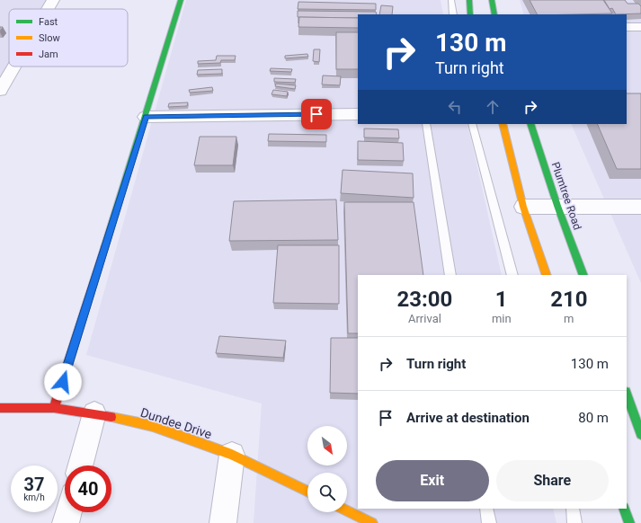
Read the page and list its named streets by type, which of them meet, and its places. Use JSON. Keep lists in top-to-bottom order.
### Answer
{
  "streets": {
    "main road": ["Plumtree Road", "Dundee Drive"]
  },
  "legend": ["Fast", "Slow", "Jam"],
  "north": "bottom right",
  "page": {
    "turn": ["130 m", "Turn right"],
    "eta": [
      "23:00",
      "Arrival",
      "1",
      "min",
      "210",
      "m"
    ],
    "list": [
      {
        "name": "Turn right",
        "value": "130 m"
      },
      {
        "name": "Arrive at destination",
        "value": "80 m"
      }
    ],
    "buttons": ["Exit", "Share"],
    "speed": "37 km/h",
    "limit": "40"
  }
}
